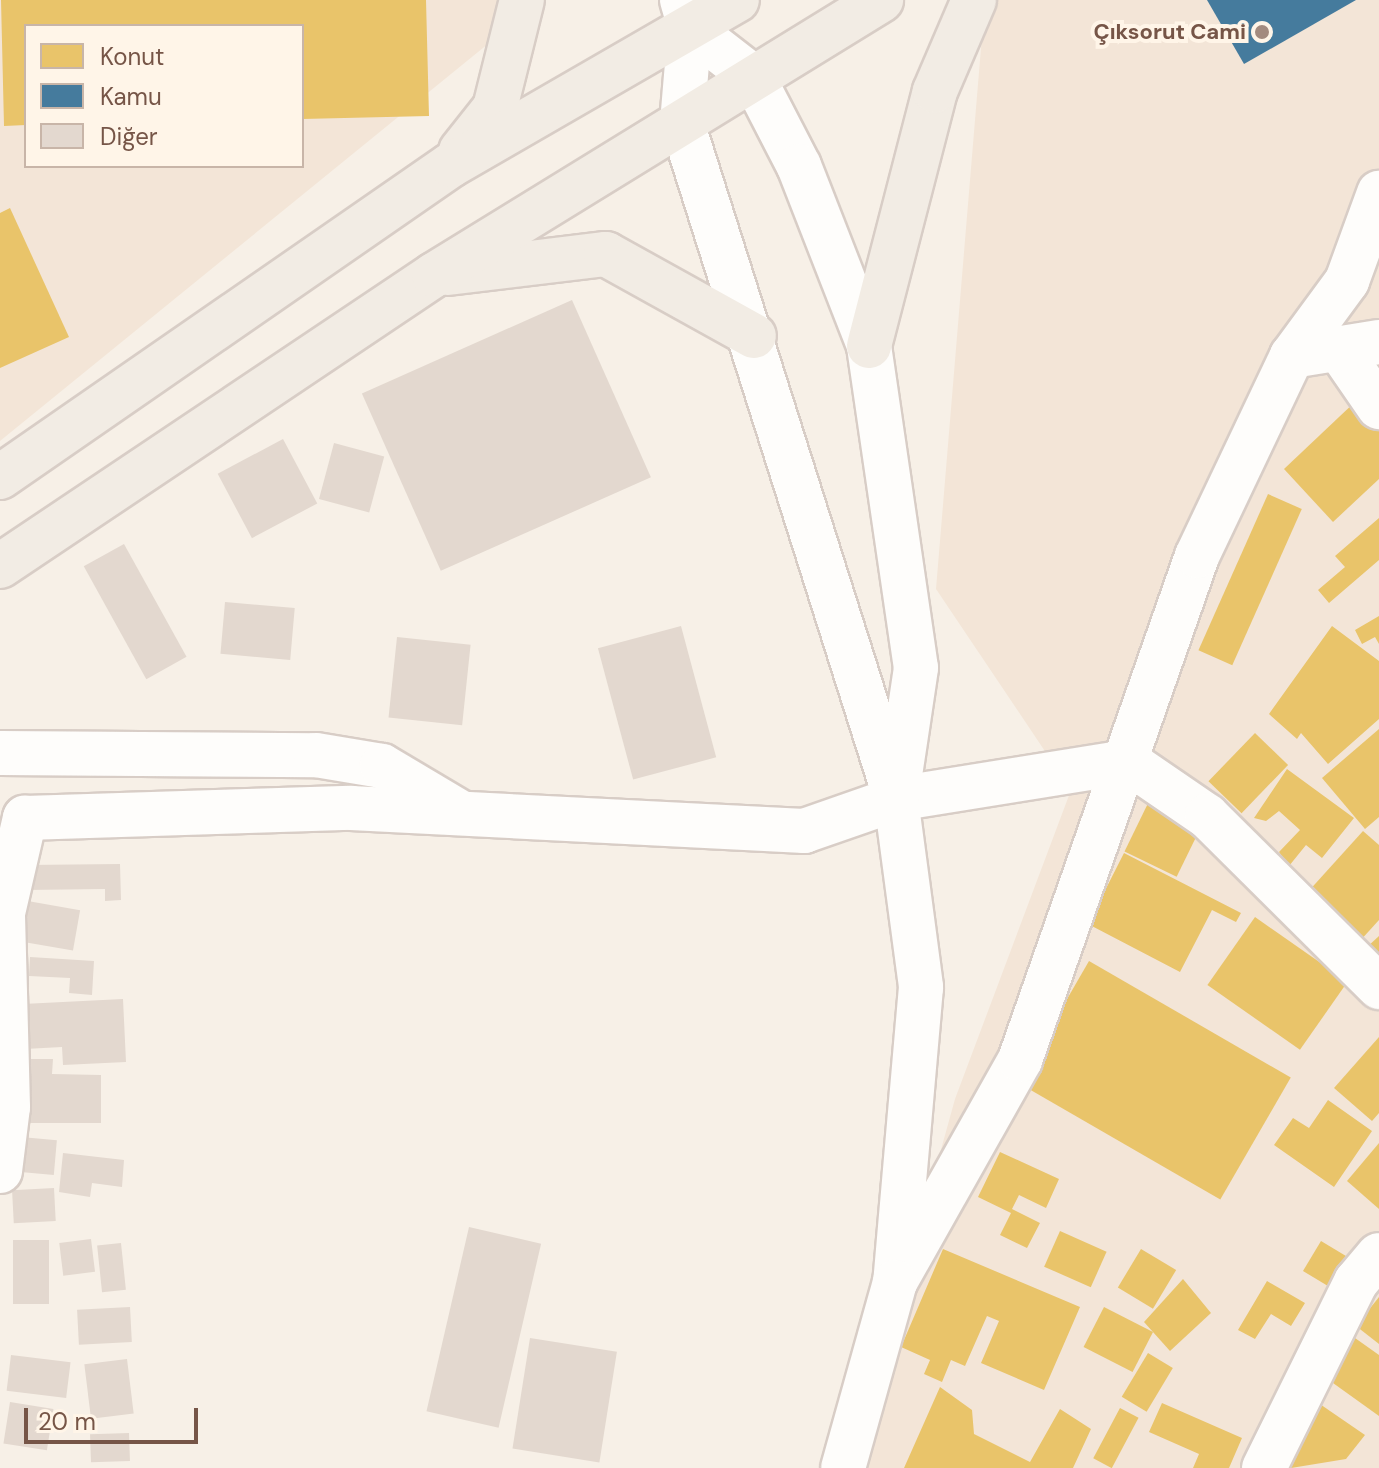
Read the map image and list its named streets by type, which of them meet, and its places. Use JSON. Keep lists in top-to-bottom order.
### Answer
{
  "places": ["Çıksorut Cami"],
  "legend": ["Konut", "Kamu", "Diğer"],
  "scale_bar": "20 m"
}
